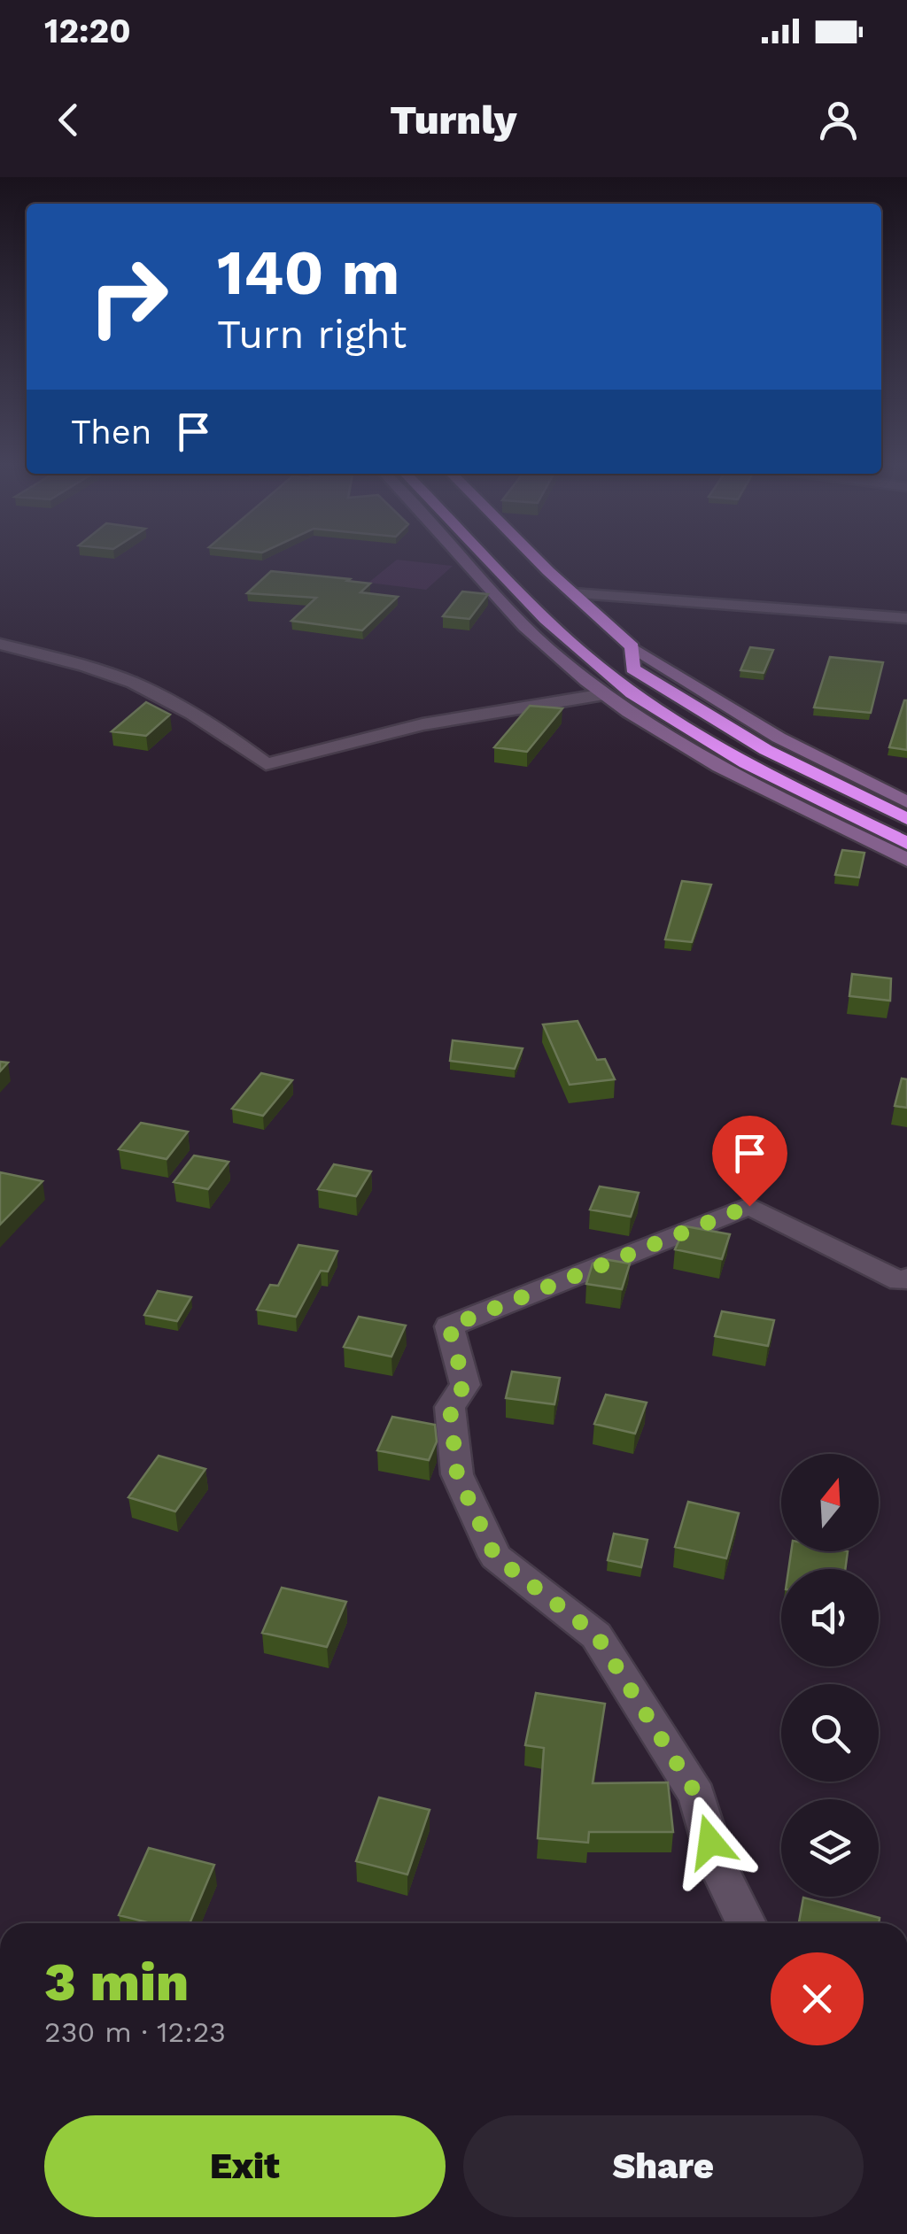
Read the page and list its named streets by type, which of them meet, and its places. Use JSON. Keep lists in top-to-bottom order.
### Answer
{
  "north": "top",
  "page": {
    "status": "12:20",
    "header": "Turnly",
    "turn": ["140 m", "Turn right"],
    "then": "Then",
    "heading": ["3 min", "230 m · 12:23"],
    "buttons": ["Exit", "Share"]
  }
}
